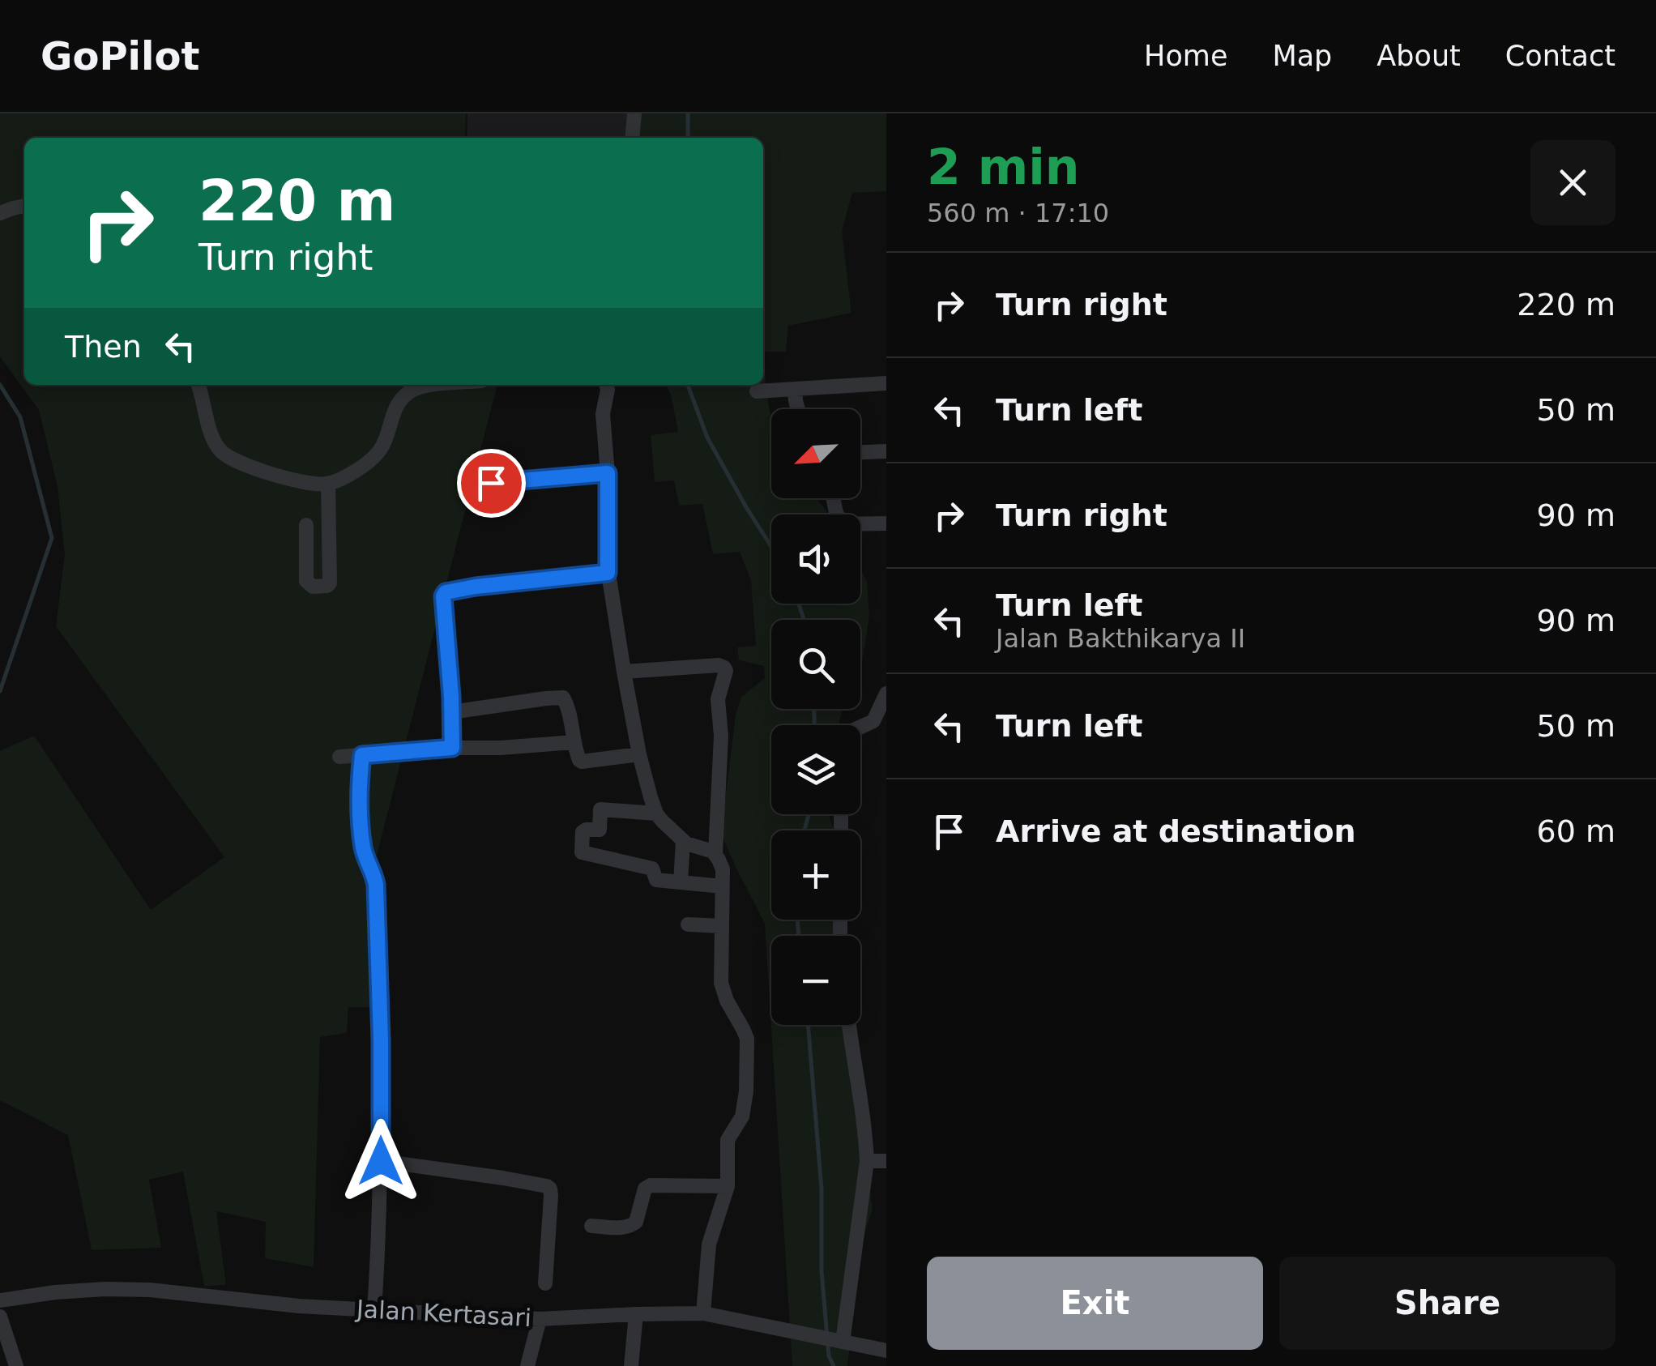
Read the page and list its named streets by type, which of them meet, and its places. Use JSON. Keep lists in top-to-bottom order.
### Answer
{
  "streets": {
    "street": ["Jalan Kertasari"]
  },
  "north": "bottom left",
  "page": {
    "header": "GoPilot",
    "nav": [
      "Home",
      "Map",
      "About",
      "Contact"
    ],
    "heading": ["2 min", "560 m · 17:10"],
    "turn": ["220 m", "Turn right"],
    "list": [
      {
        "name": "Turn right",
        "value": "220 m"
      },
      {
        "name": "Turn left",
        "value": "50 m"
      },
      {
        "name": "Turn right",
        "value": "90 m"
      },
      {
        "name": "Turn left",
        "note": "Jalan Bakthikarya II",
        "value": "90 m"
      },
      {
        "name": "Turn left",
        "value": "50 m"
      },
      {
        "name": "Arrive at destination",
        "value": "60 m"
      }
    ],
    "then": "Then",
    "map_buttons": ["+", "−"],
    "buttons": ["Exit", "Share"]
  }
}
